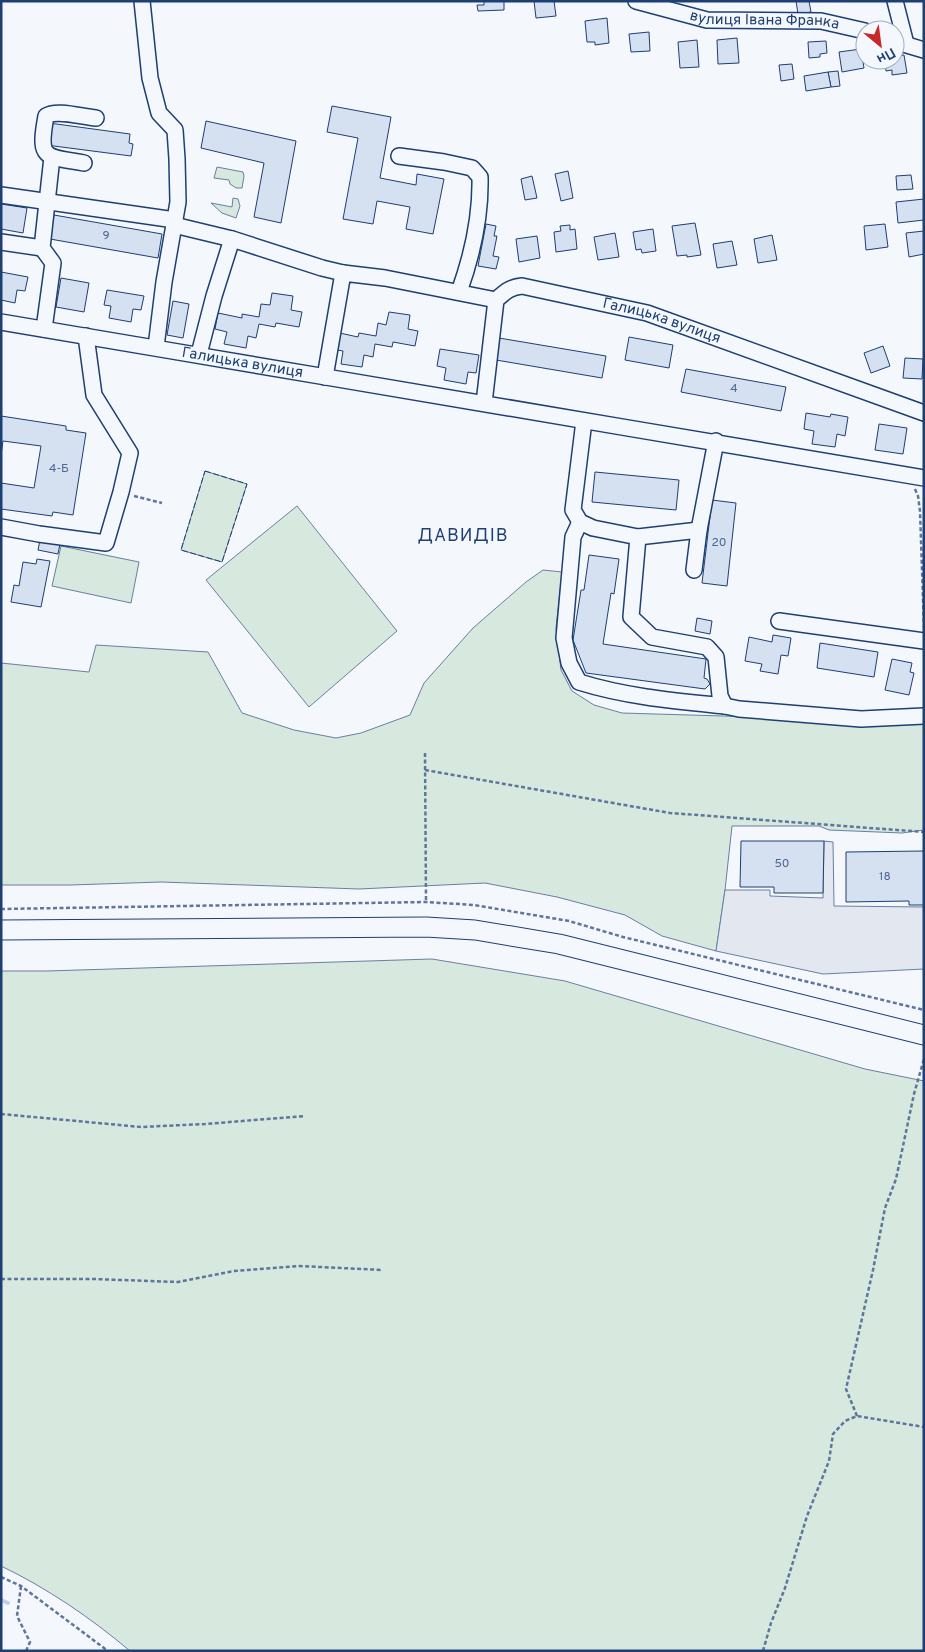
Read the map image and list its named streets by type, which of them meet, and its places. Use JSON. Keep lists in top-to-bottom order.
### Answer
{
  "streets": {
    "street": ["вулиця Івана Франка", "Галицька вулиця"]
  },
  "districts": ["ДАВИДІВ"],
  "house_numbers": [
    "9",
    "4",
    "4-Б",
    "20",
    "50",
    "18"
  ],
  "north": "bottom right"
}
